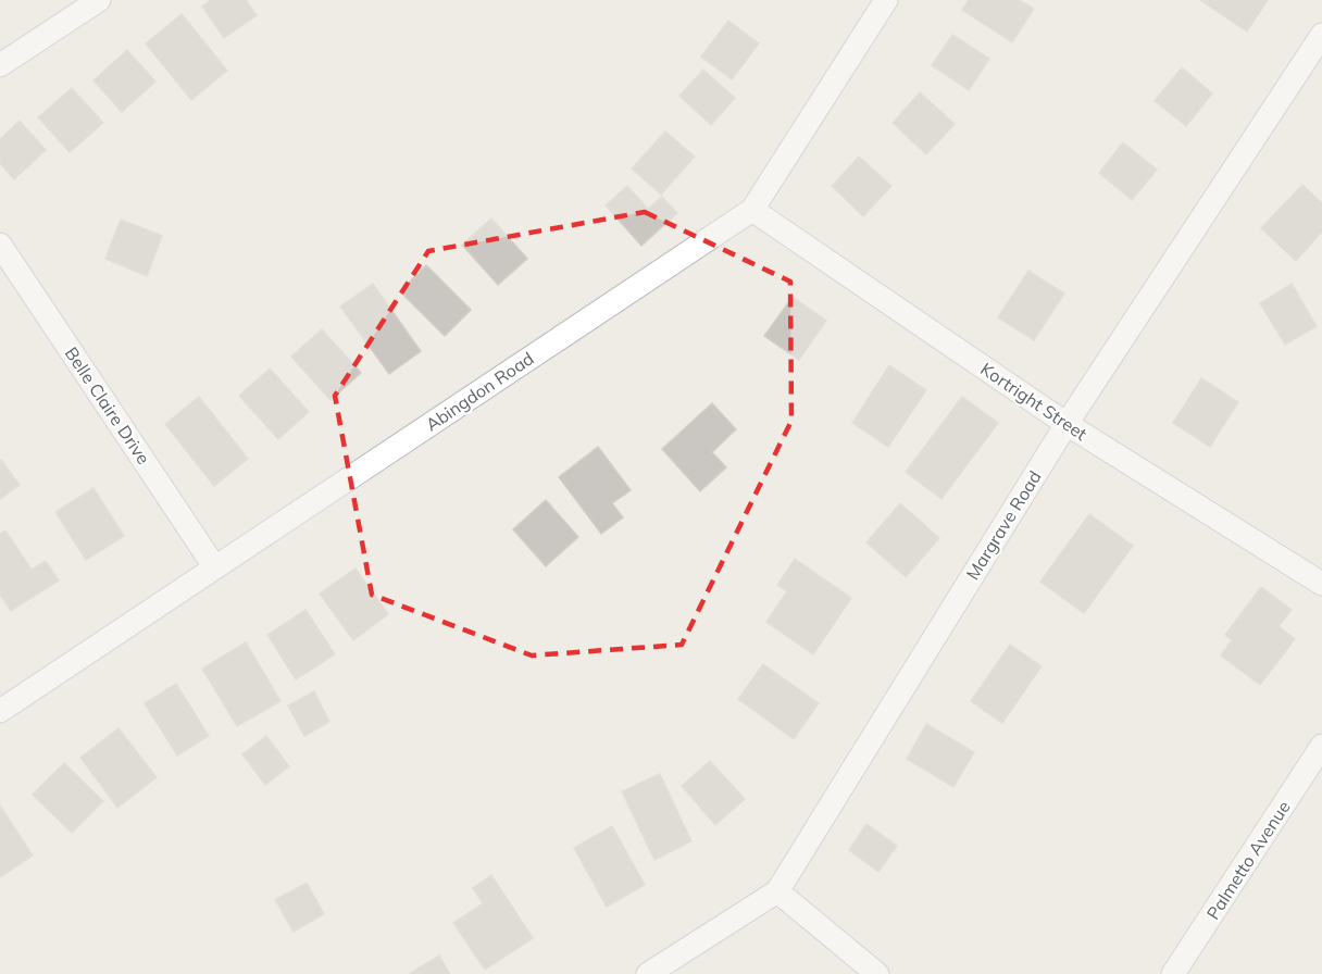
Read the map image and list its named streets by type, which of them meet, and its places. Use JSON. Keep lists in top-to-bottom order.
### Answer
{
  "streets": {
    "street": [
      "Abingdon Road",
      "Kortright Street",
      "Belle Claire Drive",
      "Margrave Road",
      "Palmetto Avenue"
    ]
  },
  "crossings": [
    ["Abingdon Road", "Kortright Street"],
    ["Abingdon Road", "Belle Claire Drive"],
    ["Kortright Street", "Margrave Road"]
  ]
}
